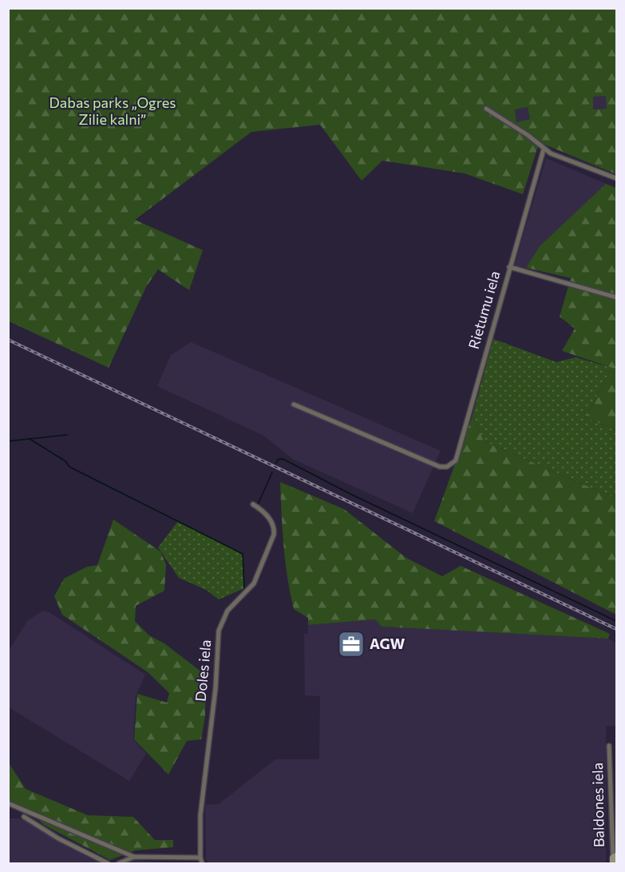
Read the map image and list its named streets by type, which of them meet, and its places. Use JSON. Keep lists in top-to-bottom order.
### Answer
{
  "streets": {
    "street": ["Rietumu iela", "Doles iela", "Baldones iela"]
  },
  "parks": ["Dabas parks „Ogres Zilie kalni”"],
  "places": {
    "office": ["AGW"]
  }
}
